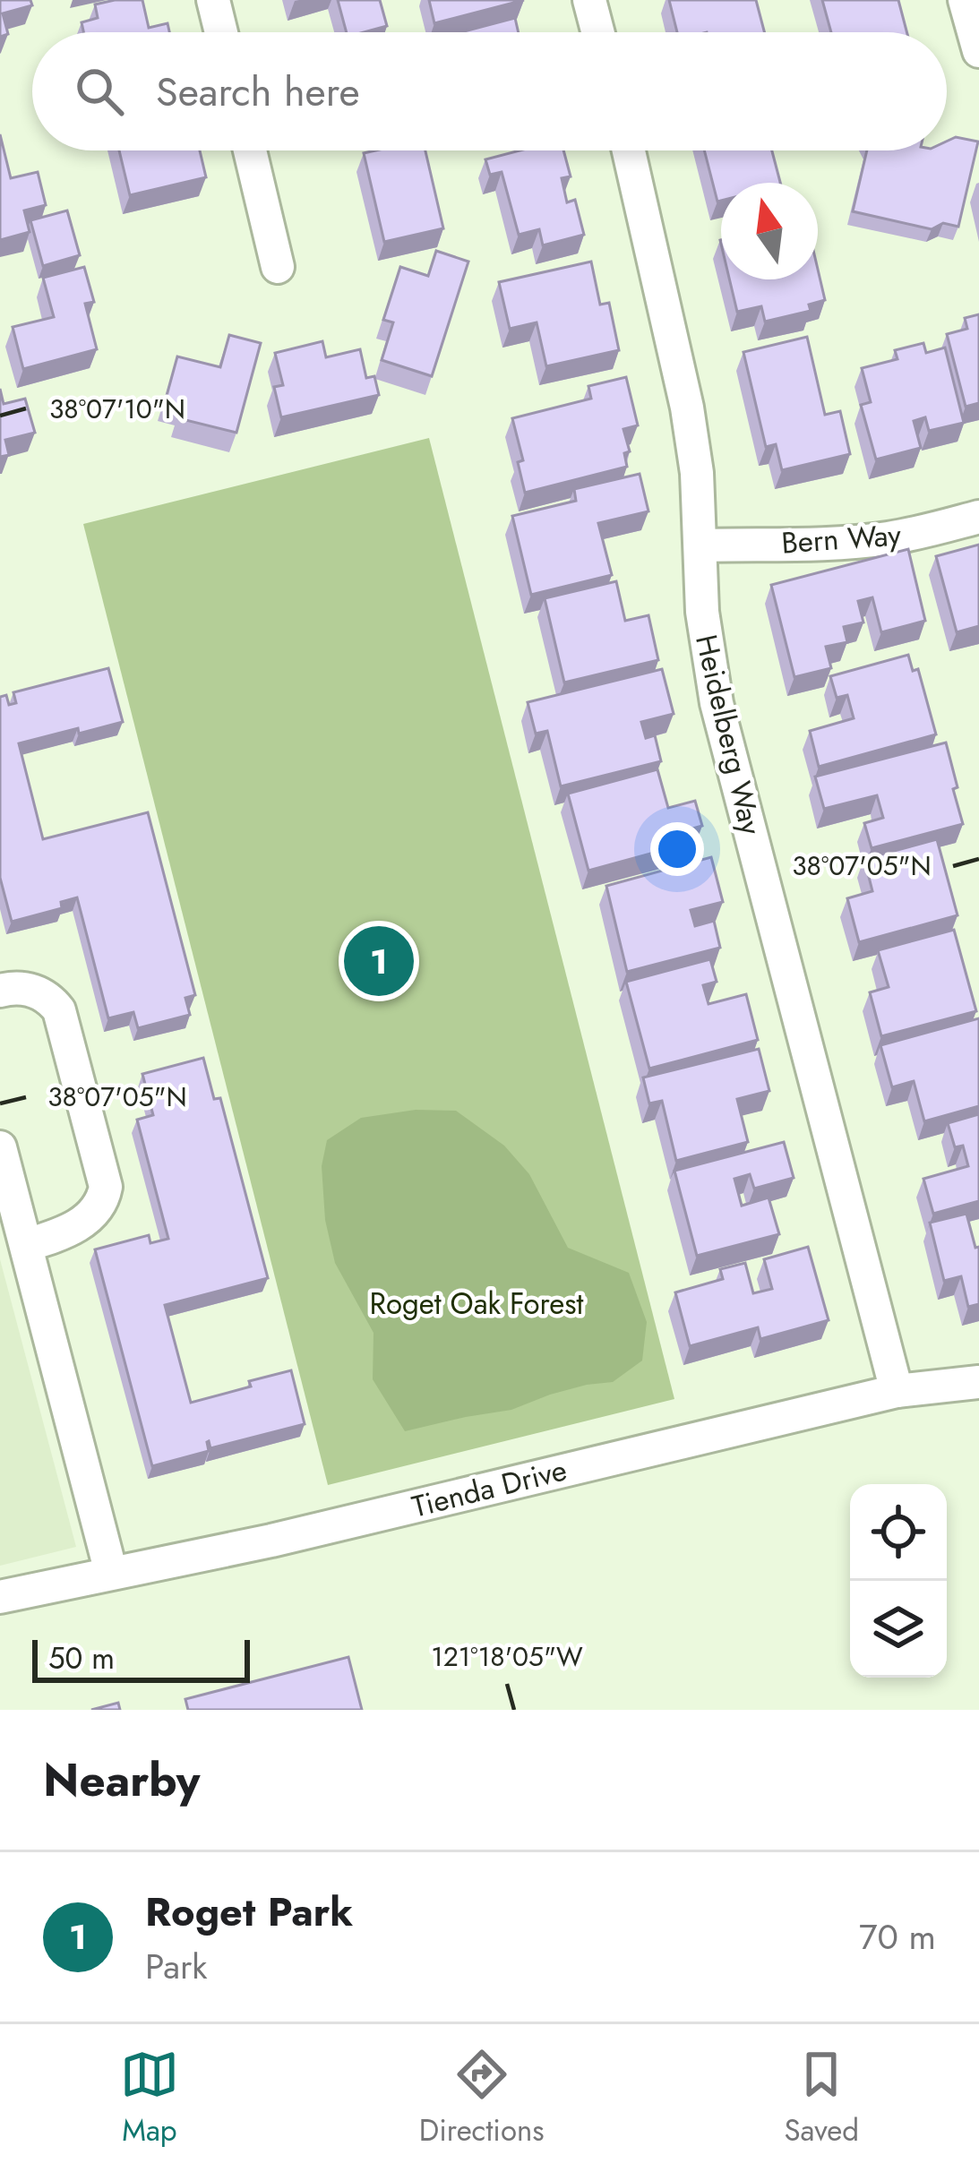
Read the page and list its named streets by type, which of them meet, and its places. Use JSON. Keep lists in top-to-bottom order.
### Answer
{
  "streets": {
    "street": ["Bern Way", "Heidelberg Way", "Tienda Drive"]
  },
  "crossings": [
    ["Bern Way", "Heidelberg Way"],
    ["Heidelberg Way", "Tienda Drive"]
  ],
  "parks": ["Roget Oak Forest"],
  "scale_bar": "50 m",
  "north": "top",
  "page": {
    "search": "Search here",
    "pins": "1",
    "scale": "50 m",
    "heading": "Nearby",
    "list": [
      {
        "mark": "1",
        "name": "Roget Park",
        "note": "Park",
        "value": "70 m"
      }
    ],
    "nav": ["Map", "Directions", "Saved"]
  },
  "coordinates": ["38°07'10\"N", "38°07'05\"N", "121°18'05\"W"]
}
